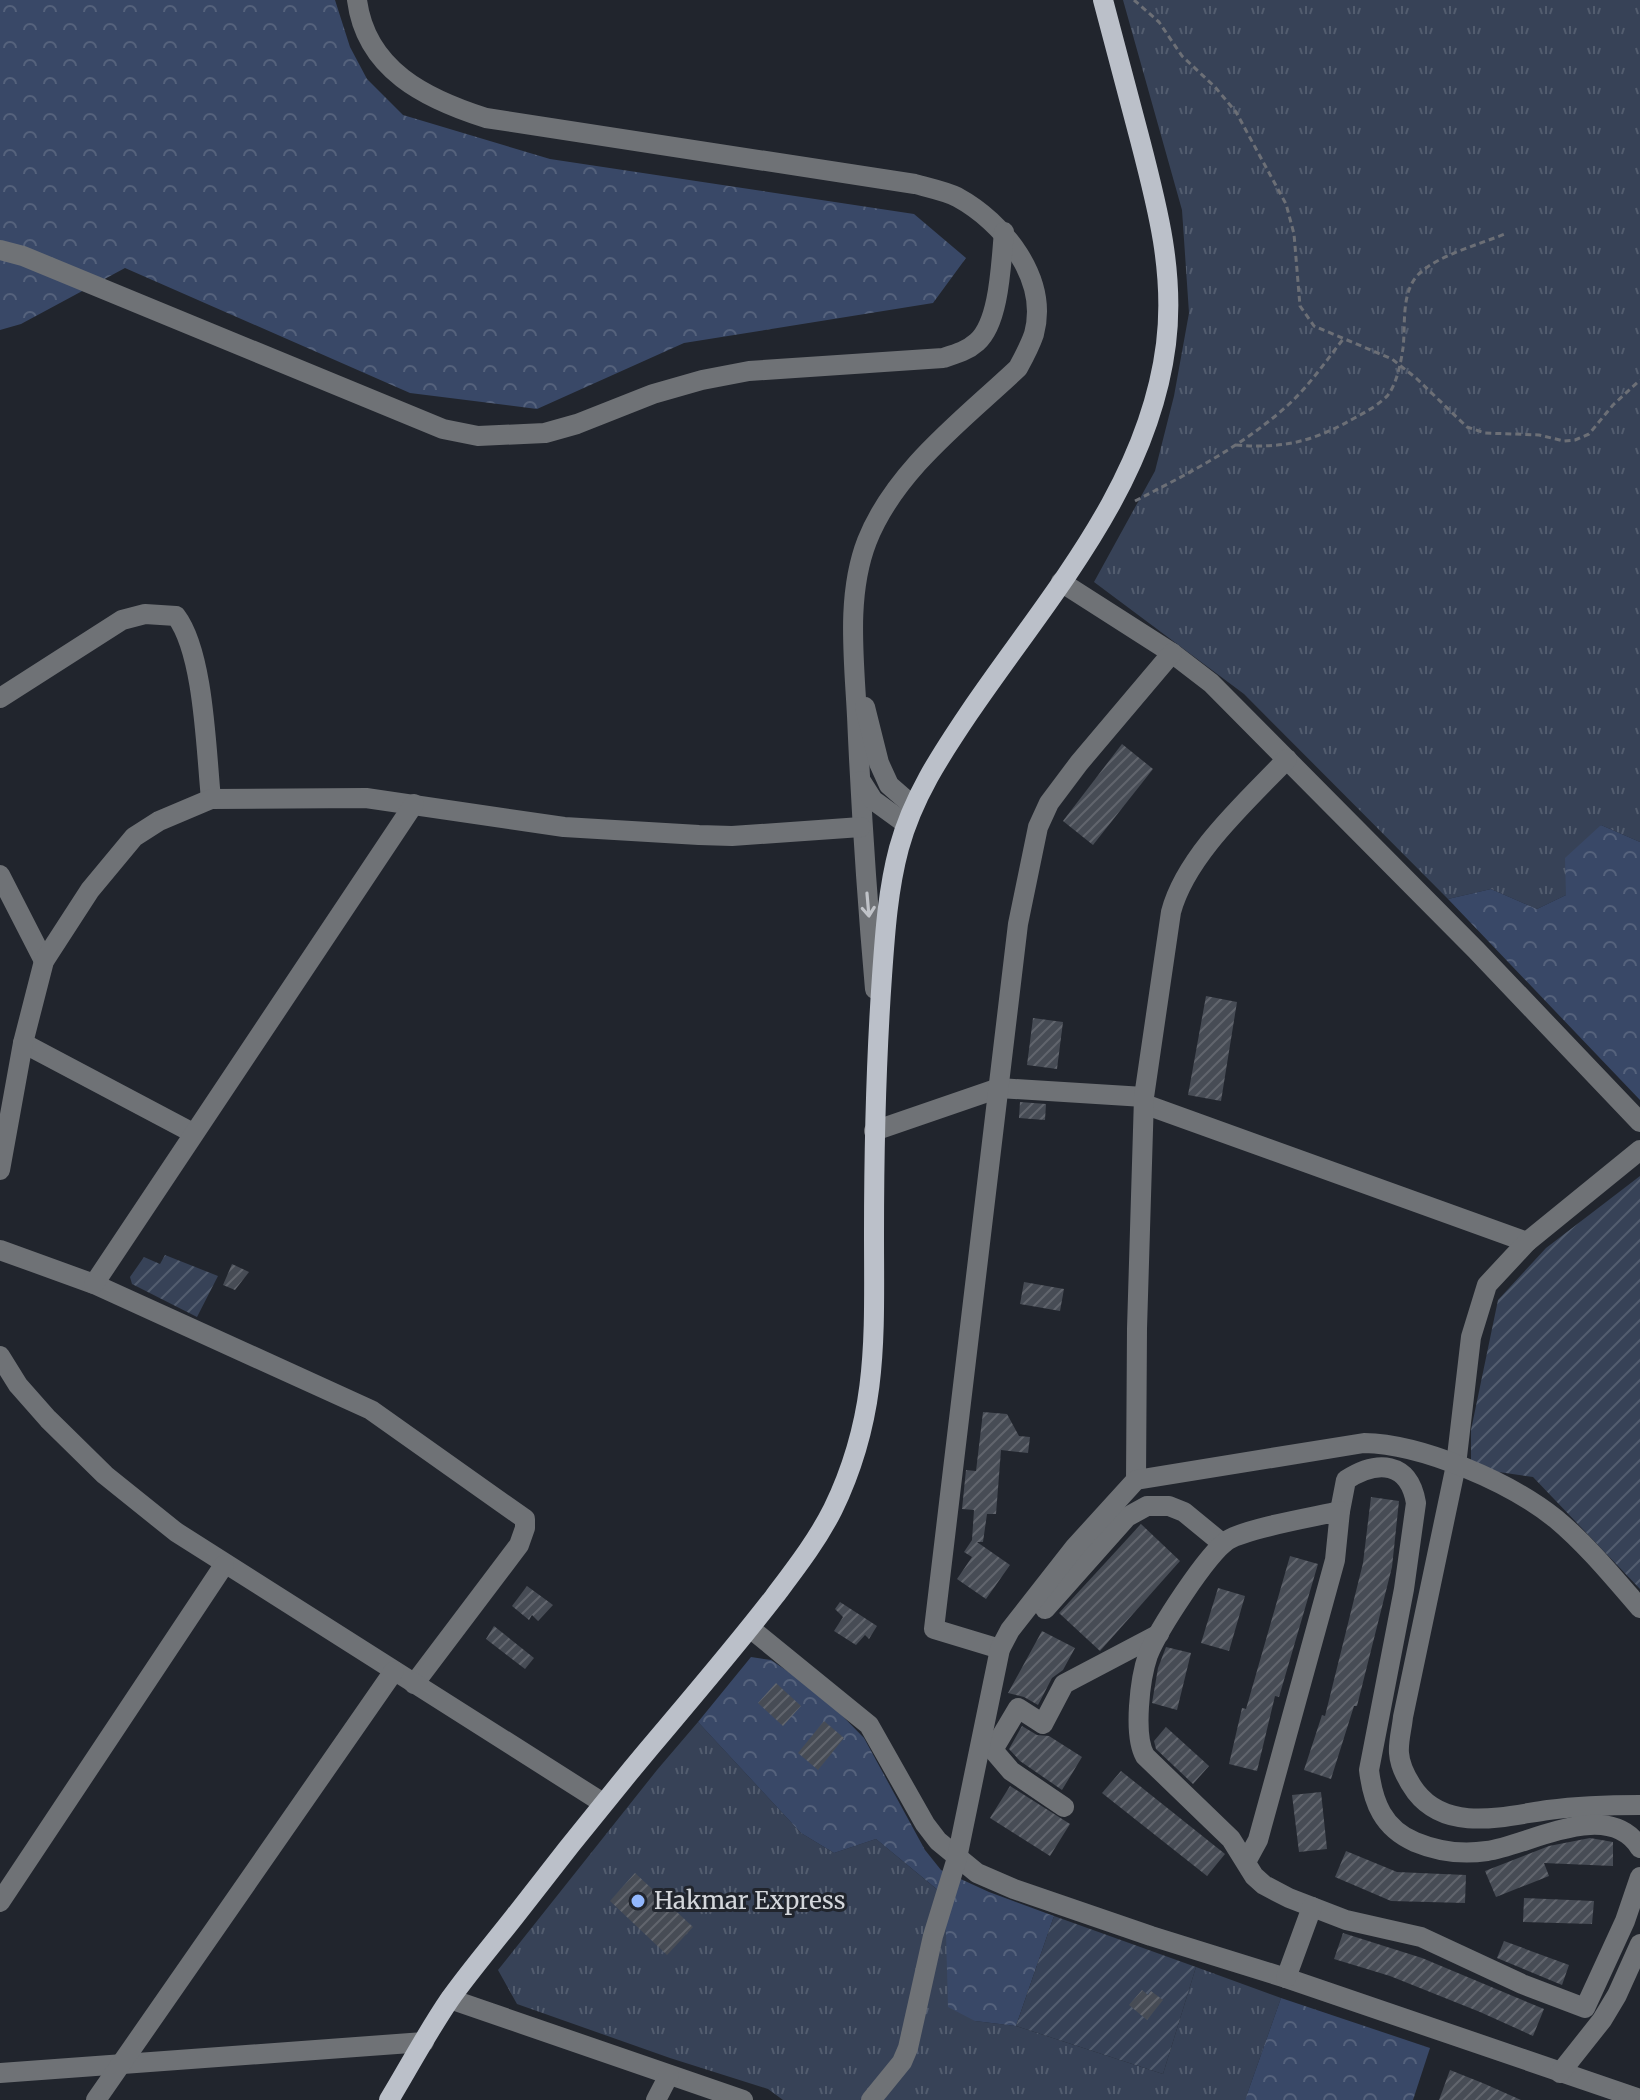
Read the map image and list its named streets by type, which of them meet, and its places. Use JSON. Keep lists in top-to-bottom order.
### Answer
{
  "places": ["Hakmar Express"]
}
